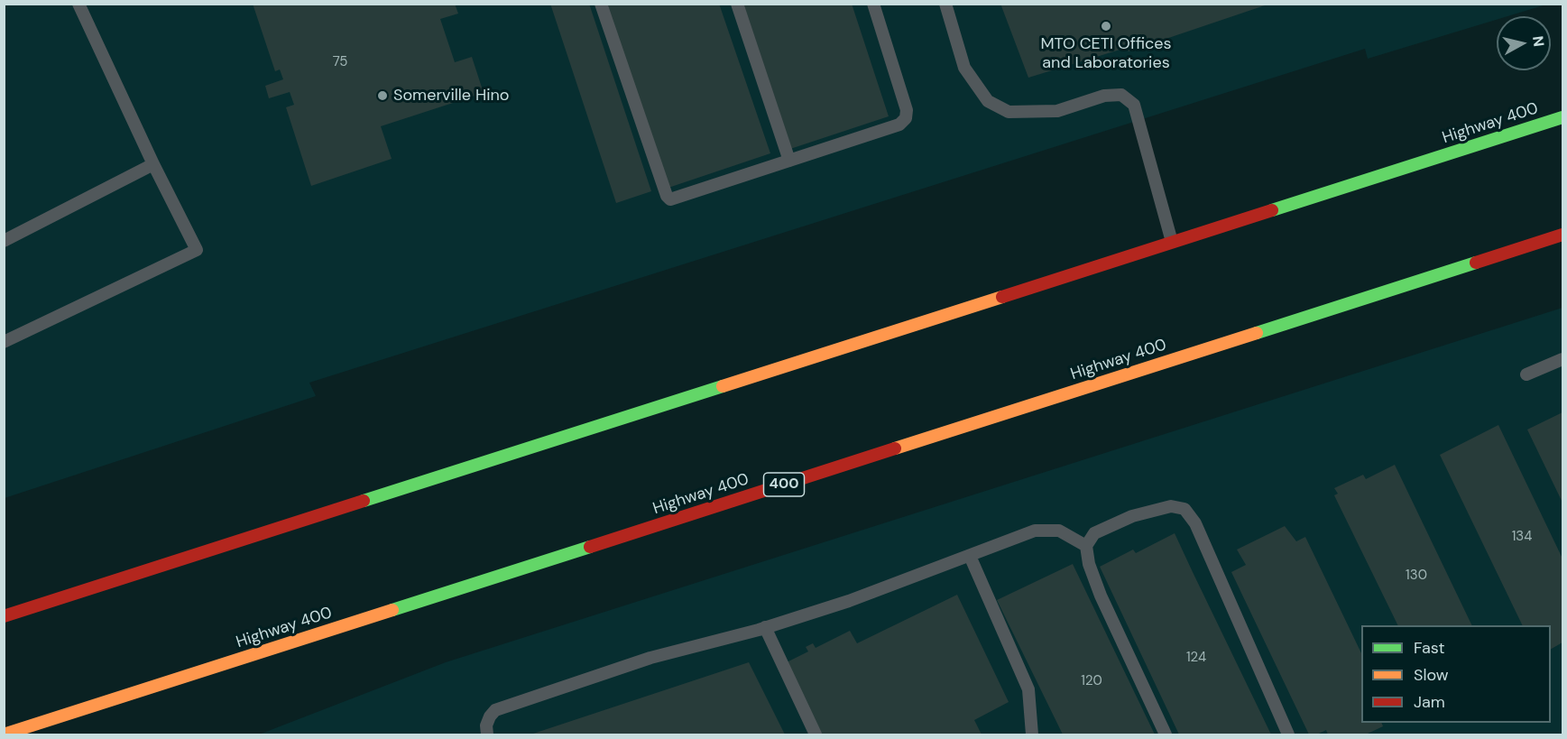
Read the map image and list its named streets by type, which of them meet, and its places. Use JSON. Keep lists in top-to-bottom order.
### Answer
{
  "streets": {
    "highway": ["Highway 400", "400"]
  },
  "places": ["MTO CETI Offices and Laboratories", "Somerville Hino"],
  "house_numbers": [
    "75",
    "134",
    "130",
    "124",
    "120"
  ],
  "legend": ["Fast", "Slow", "Jam"],
  "north": "right"
}
